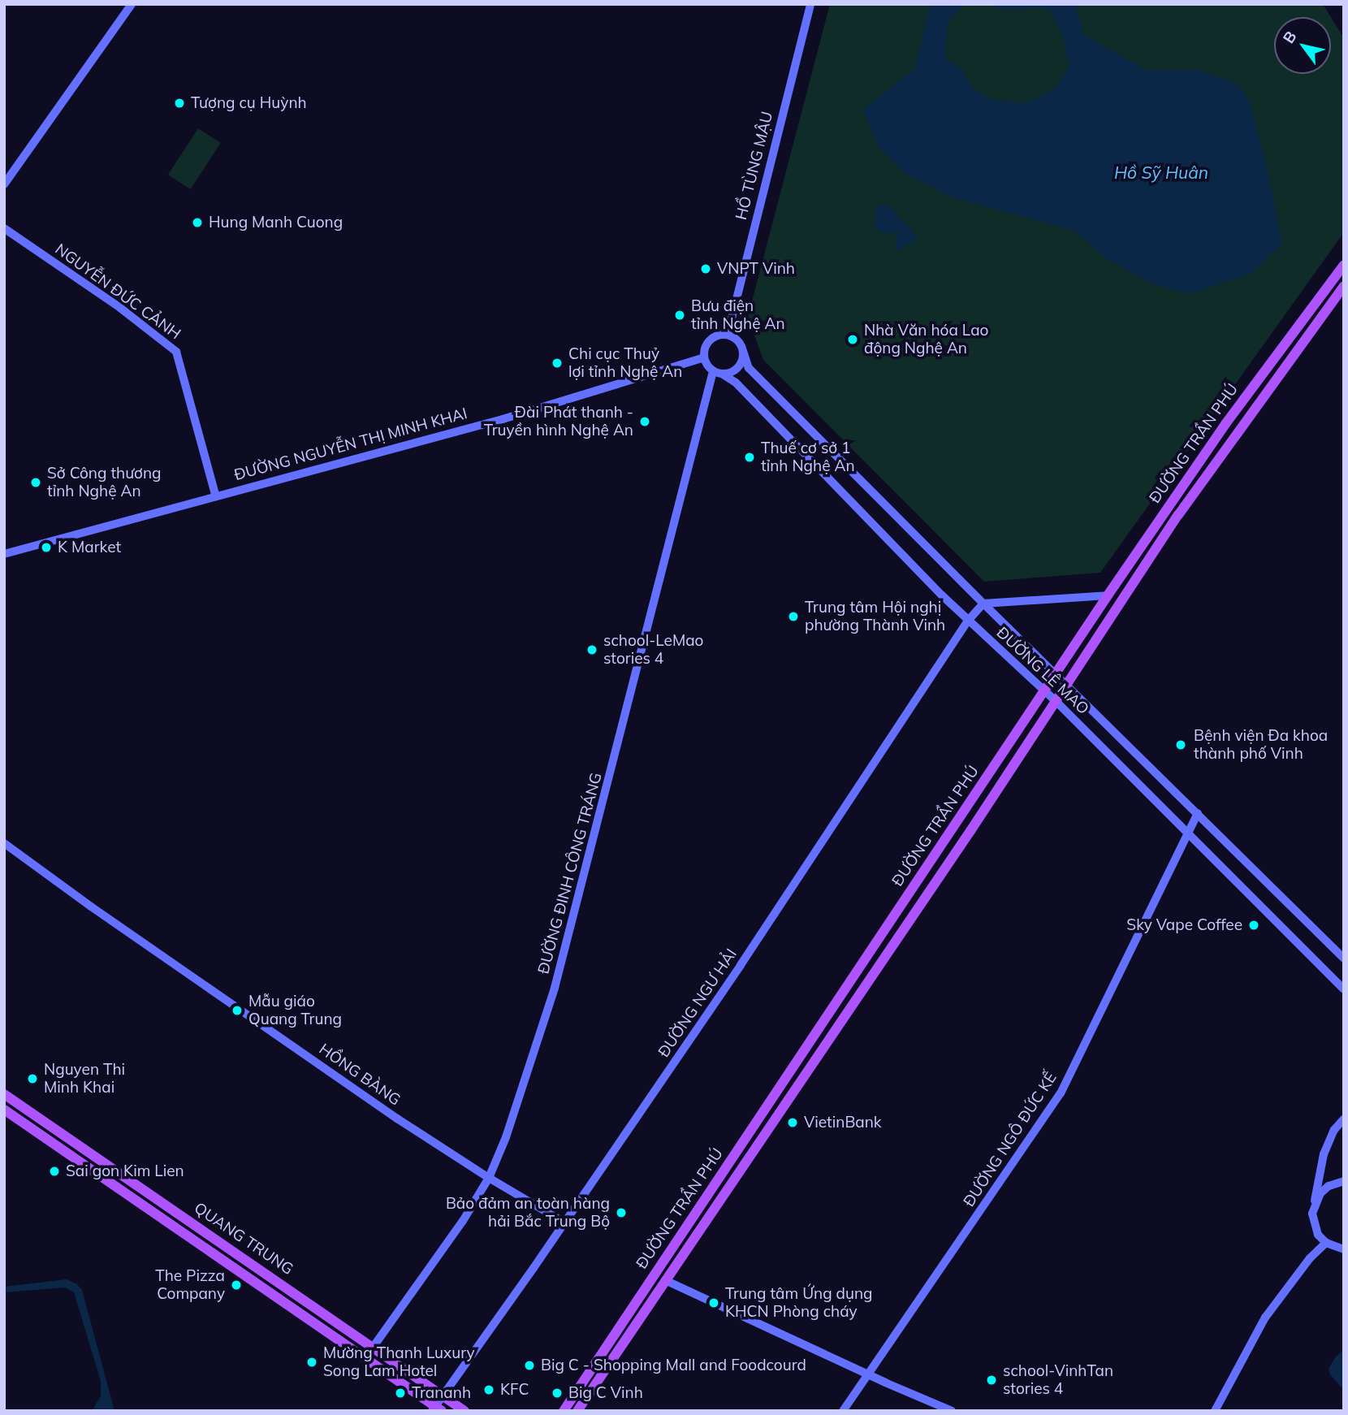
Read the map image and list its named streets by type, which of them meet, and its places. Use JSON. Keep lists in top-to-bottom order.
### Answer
{
  "streets": {
    "main road": ["ĐƯỜNG TRẦN PHÚ", "QUANG TRUNG"],
    "street": [
      "HỒ TÙNG MẬU",
      "NGUYỄN ĐỨC CẢNH",
      "ĐƯỜNG NGUYỄN THỊ MINH KHAI",
      "ĐƯỜNG LÊ MAO",
      "ĐƯỜNG ĐINH CÔNG TRÁNG",
      "ĐƯỜNG NGƯ HẢI",
      "HỒNG BÀNG",
      "ĐƯỜNG NGÔ ĐỨC KẾ"
    ]
  },
  "crossings": [
    ["HỒ TÙNG MẬU", "ĐƯỜNG NGUYỄN THỊ MINH KHAI"],
    ["HỒ TÙNG MẬU", "ĐƯỜNG LÊ MAO"],
    ["HỒ TÙNG MẬU", "ĐƯỜNG ĐINH CÔNG TRÁNG"],
    ["NGUYỄN ĐỨC CẢNH", "ĐƯỜNG NGUYỄN THỊ MINH KHAI"],
    ["ĐƯỜNG TRẦN PHÚ", "ĐƯỜNG LÊ MAO"],
    ["ĐƯỜNG NGUYỄN THỊ MINH KHAI", "ĐƯỜNG LÊ MAO"],
    ["ĐƯỜNG NGUYỄN THỊ MINH KHAI", "ĐƯỜNG ĐINH CÔNG TRÁNG"],
    ["ĐƯỜNG LÊ MAO", "ĐƯỜNG ĐINH CÔNG TRÁNG"],
    ["ĐƯỜNG LÊ MAO", "ĐƯỜNG NGƯ HẢI"],
    ["ĐƯỜNG LÊ MAO", "ĐƯỜNG NGÔ ĐỨC KẾ"],
    ["ĐƯỜNG ĐINH CÔNG TRÁNG", "HỒNG BÀNG"],
    ["ĐƯỜNG ĐINH CÔNG TRÁNG", "QUANG TRUNG"],
    ["ĐƯỜNG NGƯ HẢI", "HỒNG BÀNG"],
    ["ĐƯỜNG NGƯ HẢI", "QUANG TRUNG"]
  ],
  "water": ["Hồ Sỹ Huân"],
  "places": [
    "Tượng cụ Huỳnh",
    "Hung Manh Cuong",
    "VNPT Vinh",
    "Bưu điện tỉnh Nghệ An",
    "Nhà Văn hóa Lao động Nghệ An",
    "Chi cục Thuỷ lợi tỉnh Nghệ An",
    "Đài Phát thanh - Truyền hình Nghệ An",
    "Thuế cơ sở 1 tỉnh Nghệ An",
    "Sở Công thương tỉnh Nghệ An",
    "K Market",
    "Trung tâm Hội nghị phường Thành Vinh",
    "school-LeMao stories 4",
    "Bệnh viện Đa khoa thành phố Vinh",
    "Sky Vape Coffee",
    "Mẫu giáo Quang Trung",
    "Nguyen Thi Minh Khai",
    "VietinBank",
    "Sai gon Kim Lien",
    "Bảo đảm an toàn hàng hải Bắc Trung Bộ",
    "The Pizza Company",
    "Trung tâm Ứng dụng KHCN Phòng cháy",
    "Mường Thanh Luxury Song Lam Hotel",
    "Big C - Shopping Mall and Foodcourd",
    "school-VinhTan stories 4",
    "KFC",
    "Trananh",
    "Big C Vinh"
  ],
  "north": "top left"
}
